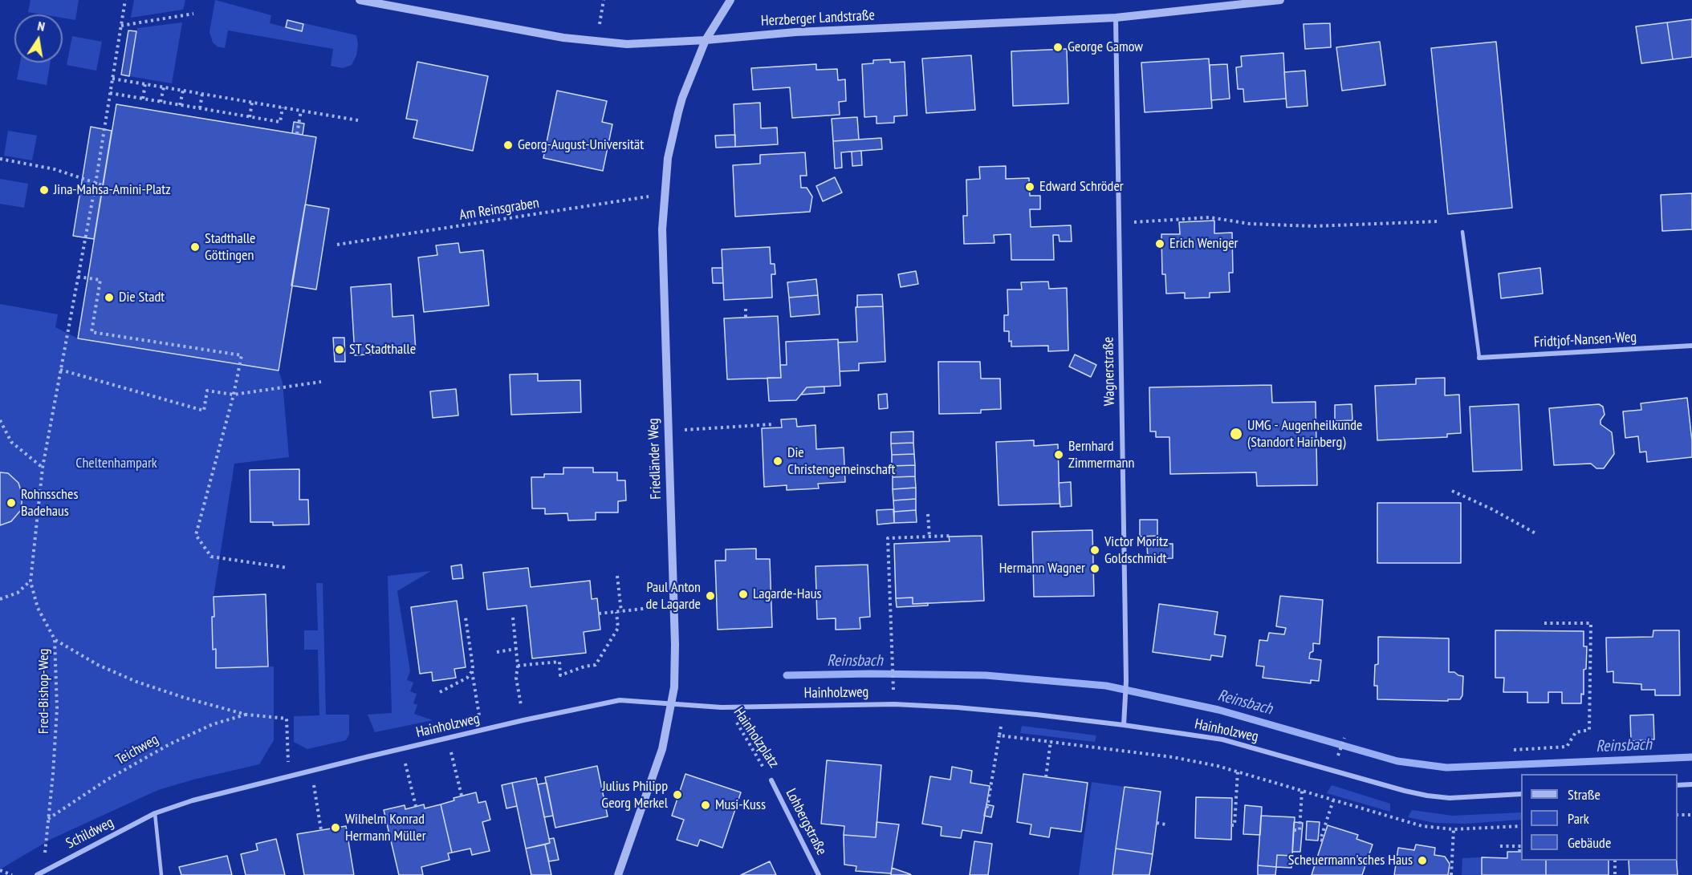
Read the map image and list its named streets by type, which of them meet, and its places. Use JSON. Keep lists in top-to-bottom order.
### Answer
{
  "streets": {
    "street": [
      "Herzberger Landstraße",
      "Fridtjof-Nansen-Weg",
      "Wagnerstraße",
      "Friedländer Weg",
      "Hainholzweg",
      "Lohbergstraße",
      "Schildweg"
    ],
    "path": [
      "Am Reinsgraben",
      "Fred-Bishop-Weg",
      "Hainholzplatz",
      "Teichweg"
    ]
  },
  "crossings": [
    ["Herzberger Landstraße", "Wagnerstraße"],
    ["Herzberger Landstraße", "Friedländer Weg"],
    ["Am Reinsgraben", "Friedländer Weg"],
    ["Wagnerstraße", "Hainholzweg"],
    ["Friedländer Weg", "Hainholzweg"],
    ["Fred-Bishop-Weg", "Teichweg"],
    ["Fred-Bishop-Weg", "Schildweg"],
    ["Hainholzweg", "Hainholzplatz"],
    ["Hainholzweg", "Schildweg"],
    ["Hainholzplatz", "Lohbergstraße"]
  ],
  "water": ["Reinsbach"],
  "parks": ["Cheltenhampark"],
  "places": [
    "George Gamow",
    "Georg-August-Universität",
    "Edward Schröder",
    "Jina-Mahsa-Amini-Platz",
    "Erich Weniger",
    "Stadthalle Göttingen",
    "Die Stadt",
    "ST Stadthalle",
    "UMG - Augenheilkunde (Standort Hainberg)",
    "Bernhard Zimmermann",
    "Die Christengemeinschaft",
    "Rohnssches Badehaus",
    "Victor Moritz Goldschmidt",
    "Hermann Wagner",
    "Lagarde-Haus",
    "Paul Anton de Lagarde",
    "Julius Philipp Georg Merkel",
    "Musi-Kuss",
    "Wilhelm Konrad Hermann Müller",
    "Scheuermann'sches Haus"
  ],
  "legend": ["Straße", "Park", "Gebäude"],
  "north": "top"
}
